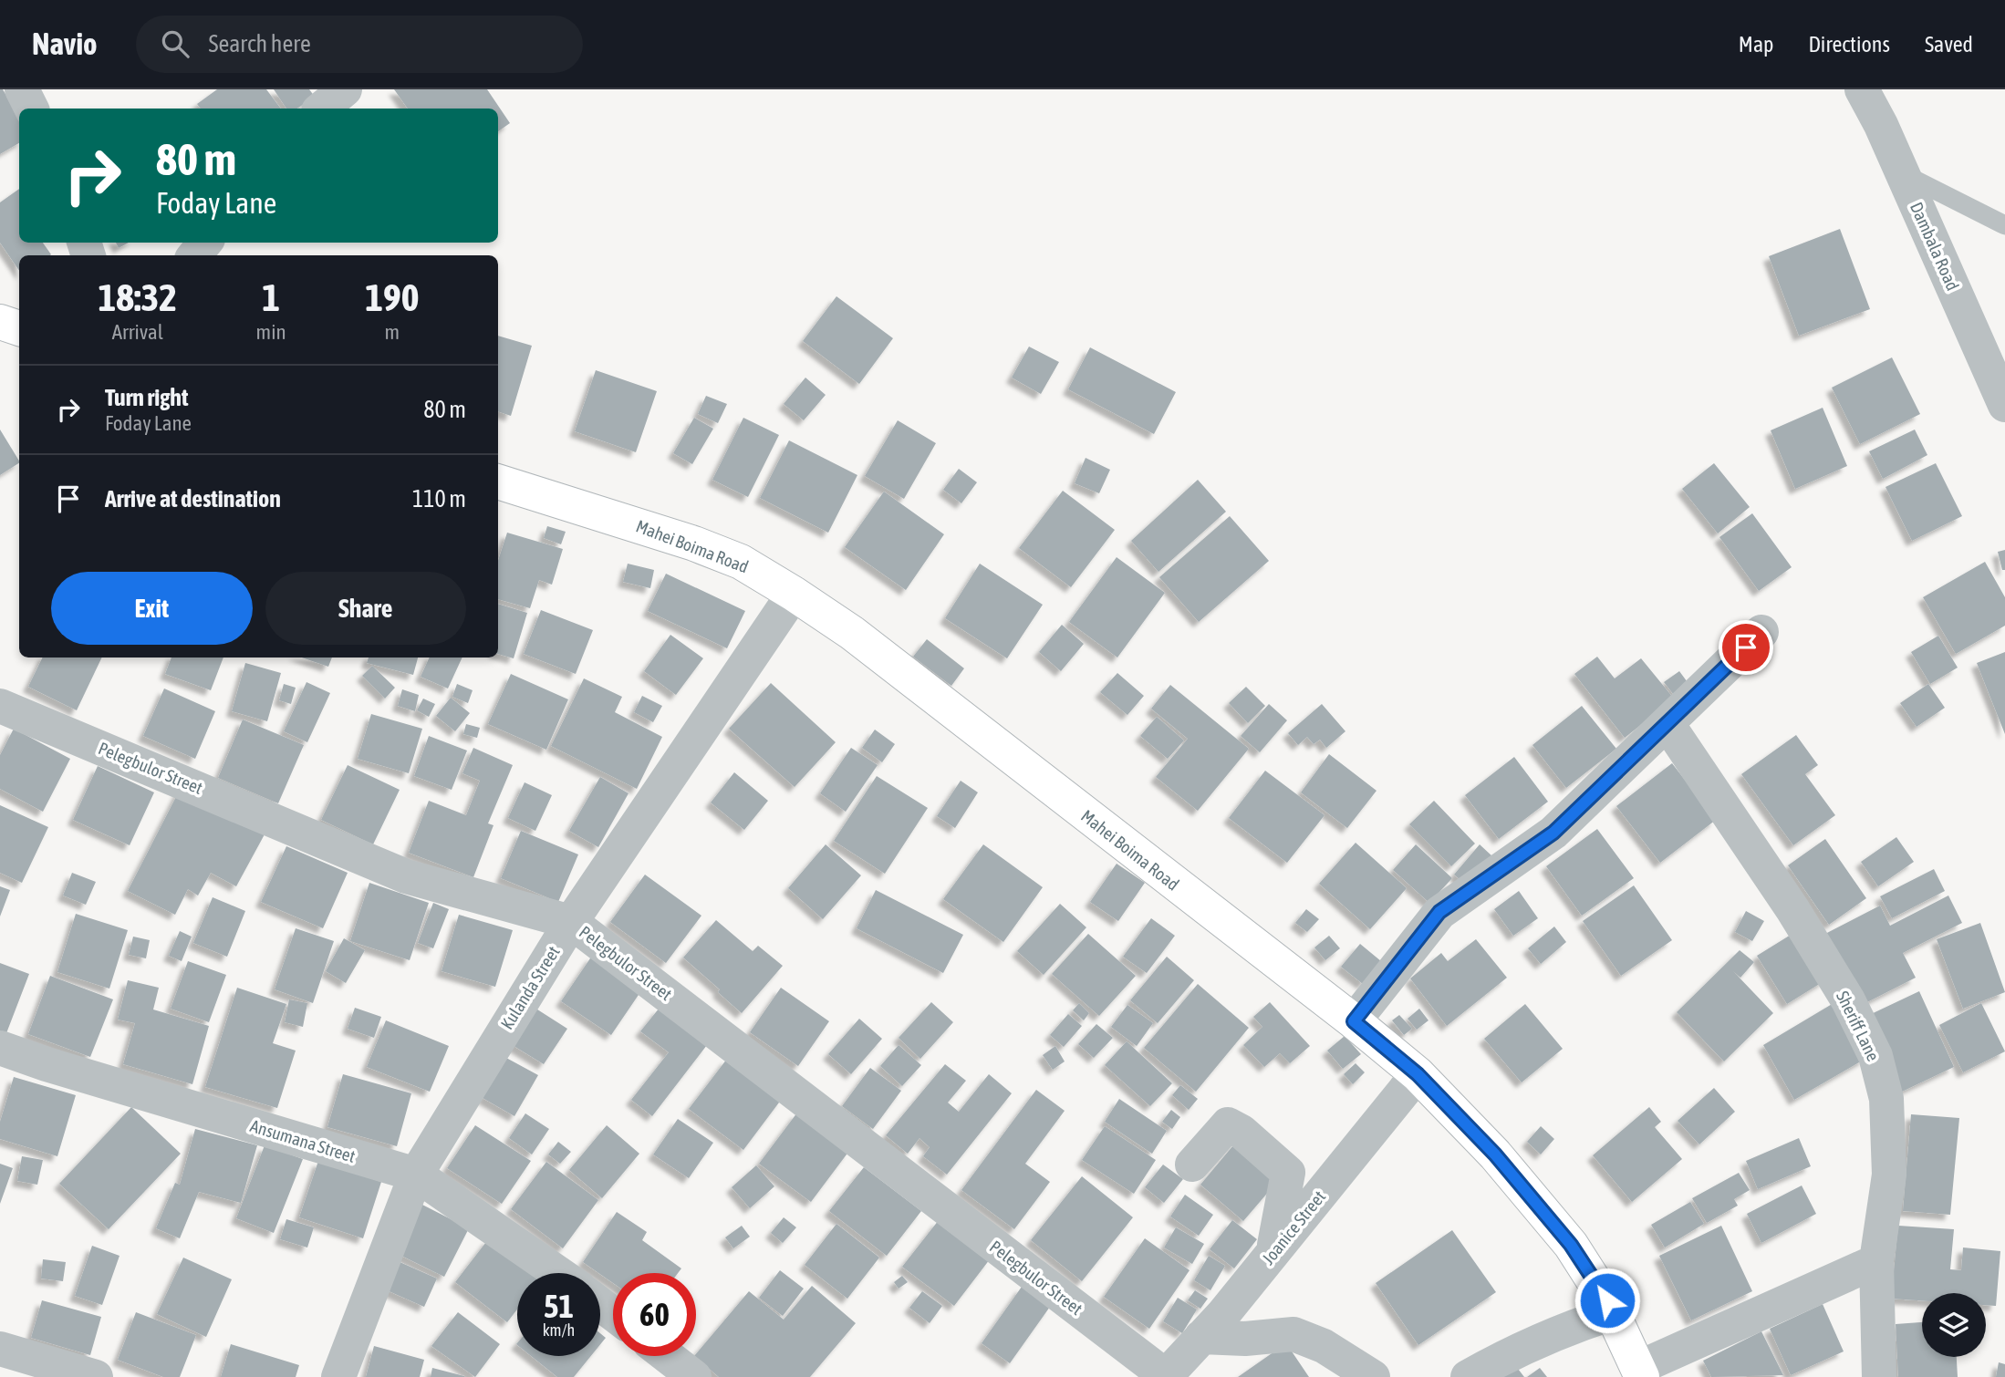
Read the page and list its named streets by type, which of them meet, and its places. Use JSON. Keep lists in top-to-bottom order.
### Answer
{
  "streets": {
    "main road": ["Mahei Boima Road"],
    "street": [
      "Dambala Road",
      "Pelegbulor Street",
      "Kulanda Street",
      "Sheriff Lane",
      "Ansumana Street",
      "Joanice Street"
    ]
  },
  "crossings": [
    ["Mahei Boima Road", "Kulanda Street"],
    ["Mahei Boima Road", "Joanice Street"],
    ["Pelegbulor Street", "Kulanda Street"],
    ["Pelegbulor Street", "Joanice Street"],
    ["Kulanda Street", "Ansumana Street"]
  ],
  "page": {
    "header": "Navio",
    "search": "Search here",
    "nav": ["Map", "Directions", "Saved"],
    "turn": ["80 m", "Foday Lane"],
    "eta": [
      "18:32",
      "Arrival",
      "1",
      "min",
      "190",
      "m"
    ],
    "list": [
      {
        "name": "Turn right",
        "note": "Foday Lane",
        "value": "80 m"
      },
      {
        "name": "Arrive at destination",
        "value": "110 m"
      }
    ],
    "buttons": ["Exit", "Share"],
    "speed": "51 km/h",
    "limit": "60"
  }
}
